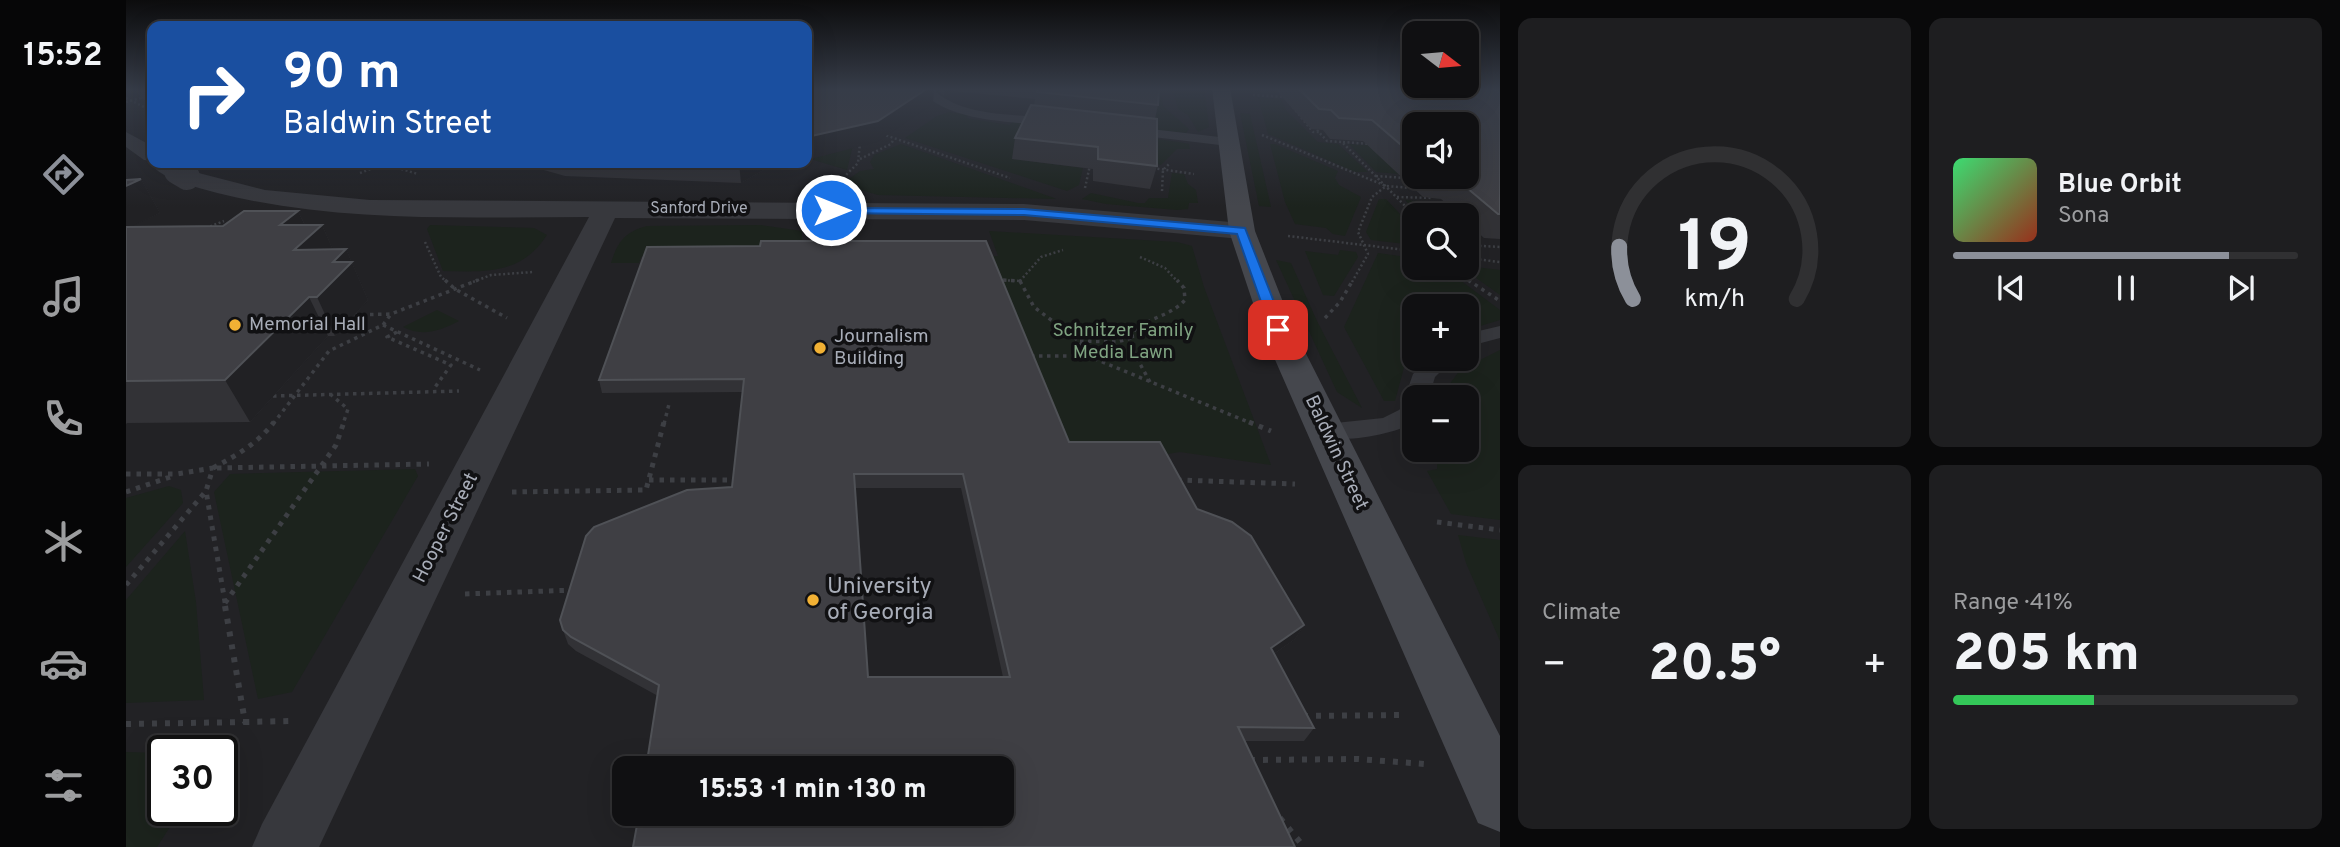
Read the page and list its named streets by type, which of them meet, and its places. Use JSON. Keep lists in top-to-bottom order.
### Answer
{
  "streets": {
    "street": ["Sanford Drive", "Baldwin Street", "Hooper Street"]
  },
  "crossings": [
    ["Sanford Drive", "Baldwin Street"],
    ["Sanford Drive", "Hooper Street"]
  ],
  "parks": ["Schnitzer Family Media Lawn"],
  "places": ["Memorial Hall", "Journalism Building", "University of Georgia"],
  "north": "right",
  "page": {
    "tabs": "15:52",
    "map_buttons": ["+", "−"],
    "turn": ["90 m", "Baldwin Street"],
    "song": ["Blue Orbit", "Sona"],
    "tile": [
      "Climate",
      ["Range · 41%", "205 km"]
    ],
    "heat": ["−", "20.5°", "+"],
    "limit": "30",
    "trip": "15:53 · 1 min · 130 m",
    "gauge": ["19", "km/h"]
  }
}
